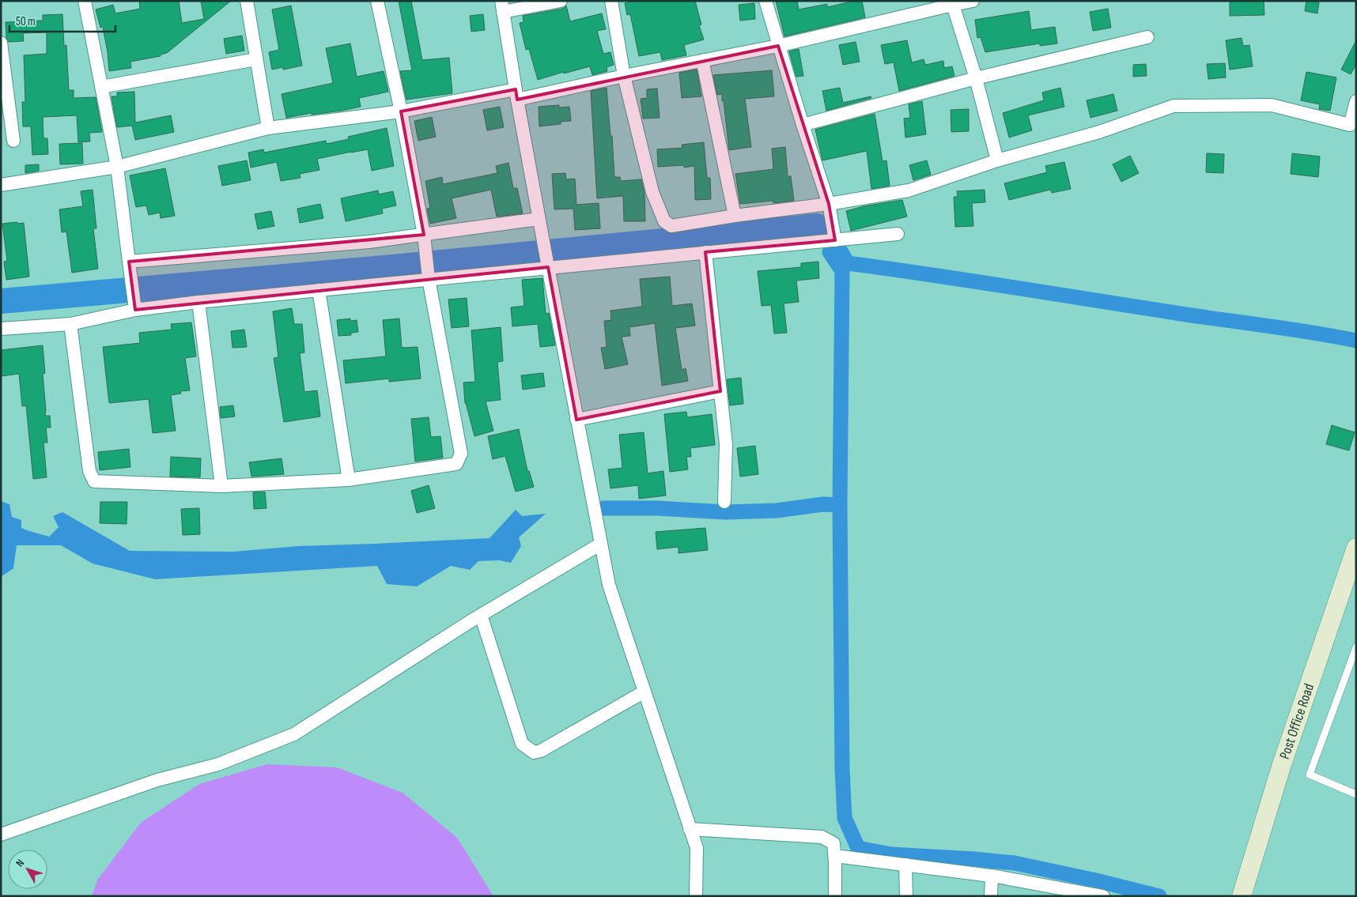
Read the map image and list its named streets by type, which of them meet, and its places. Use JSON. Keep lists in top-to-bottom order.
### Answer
{
  "streets": {
    "street": ["Post Office Road"]
  },
  "scale_bar": "50 m",
  "north": "top left"
}
